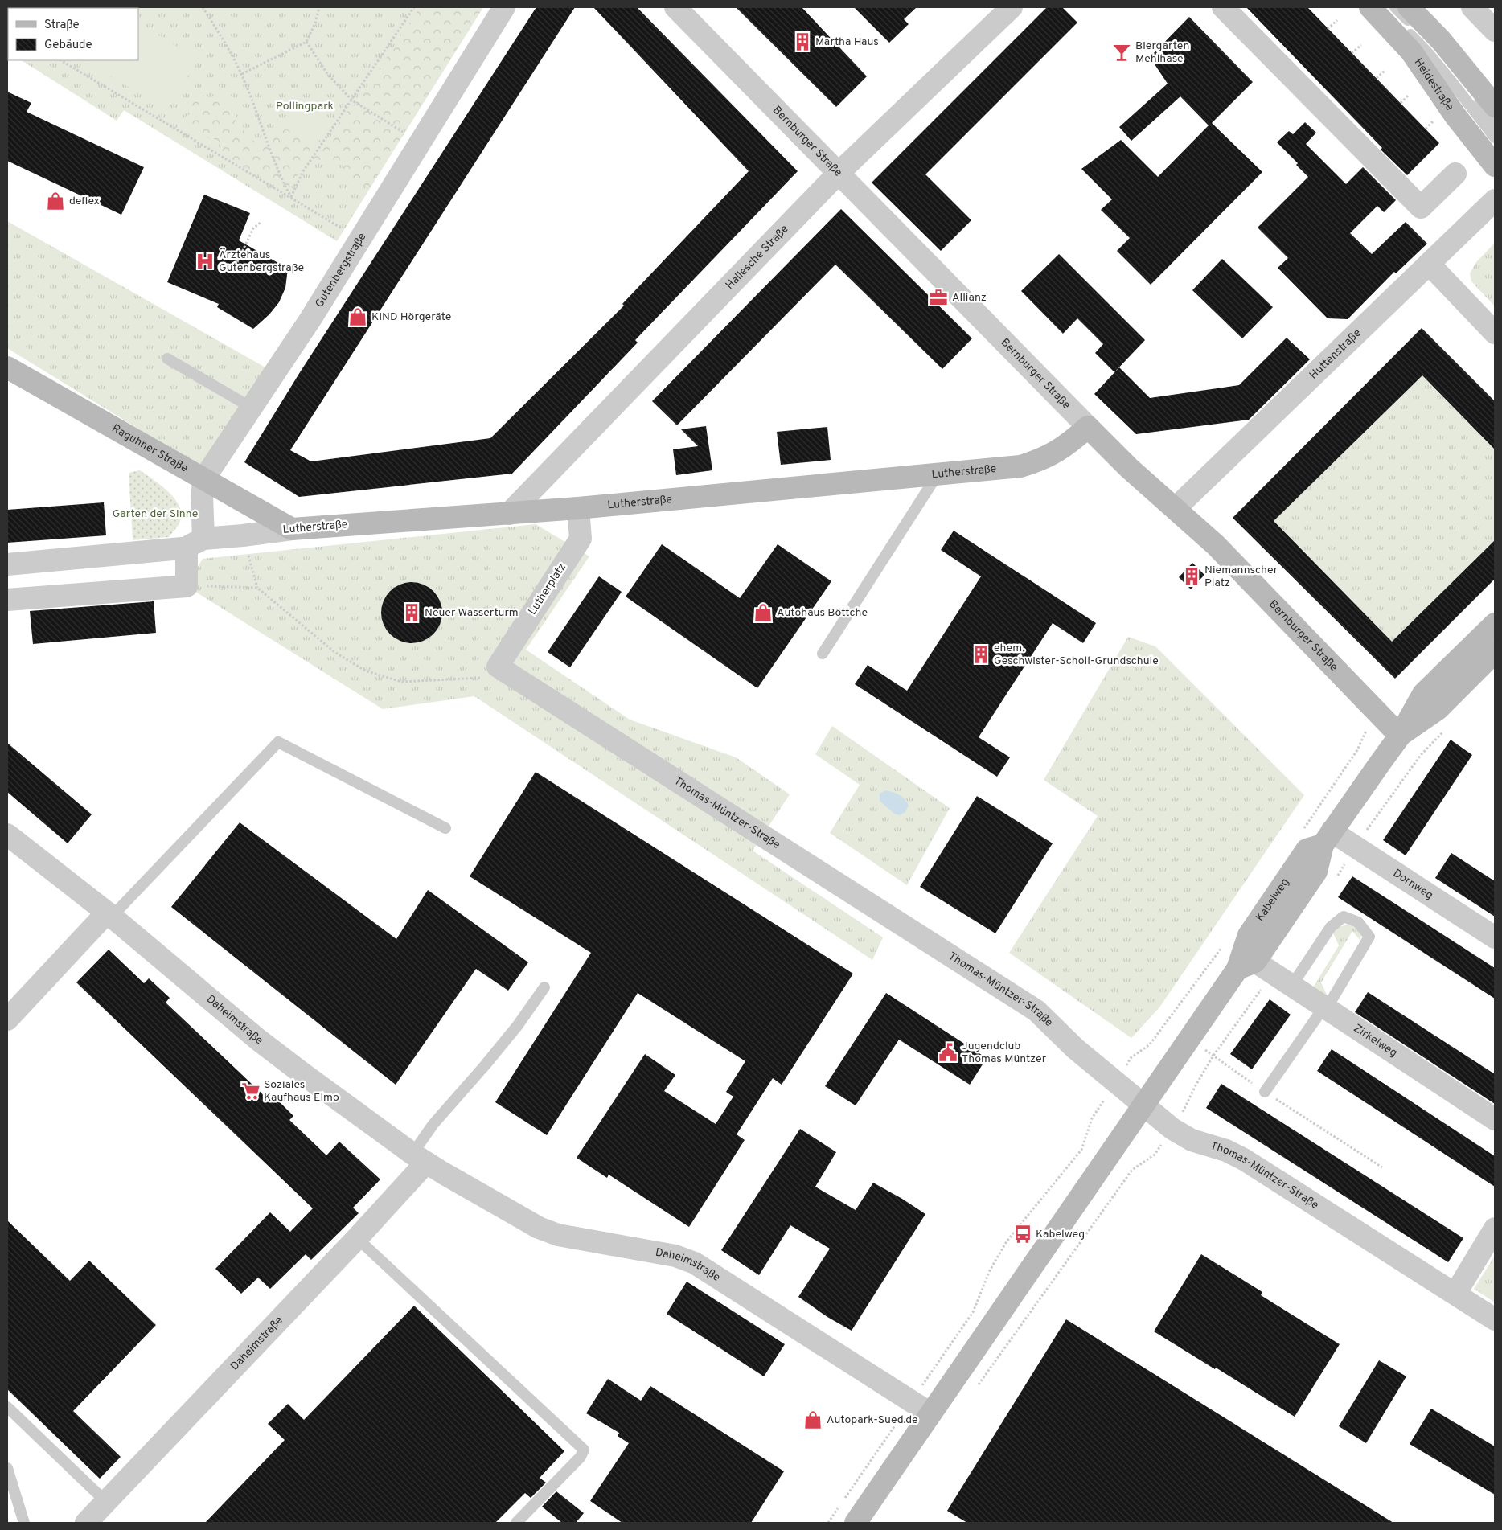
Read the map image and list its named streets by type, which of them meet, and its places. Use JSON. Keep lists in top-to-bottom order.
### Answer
{
  "streets": {
    "main road": [
      "Heidestraße",
      "Bernburger Straße",
      "Raguhner Straße",
      "Lutherstraße",
      "Kabelweg"
    ],
    "street": [
      "Hallesche Straße",
      "Gutenbergstraße",
      "Huttenstraße",
      "Lutherplatz",
      "Thomas-Müntzer-Straße",
      "Dornweg",
      "Daheimstraße",
      "Zirkelweg"
    ]
  },
  "crossings": [
    ["Bernburger Straße", "Hallesche Straße"],
    ["Bernburger Straße", "Huttenstraße"],
    ["Bernburger Straße", "Lutherstraße"],
    ["Bernburger Straße", "Kabelweg"],
    ["Hallesche Straße", "Lutherstraße"],
    ["Gutenbergstraße", "Raguhner Straße"],
    ["Gutenbergstraße", "Lutherstraße"],
    ["Raguhner Straße", "Lutherstraße"],
    ["Lutherstraße", "Lutherplatz"],
    ["Lutherplatz", "Thomas-Müntzer-Straße"],
    ["Thomas-Müntzer-Straße", "Kabelweg"],
    ["Dornweg", "Kabelweg"],
    ["Kabelweg", "Daheimstraße"],
    ["Kabelweg", "Zirkelweg"]
  ],
  "parks": ["Pollingpark", "Garten der Sinne"],
  "places": {
    "building": [
      "Martha Haus",
      "Niemannscher Platz",
      "Neuer Wasserturm",
      "ehem. Geschwister-Scholl-Grundschule"
    ],
    "bar": ["Biergarten Mehlhase"],
    "shop": [
      "deflex",
      "KIND Hörgeräte",
      "Autohaus Böttche",
      "Autopark-Sued.de"
    ],
    "hospital": ["Ärztehaus Gutenbergstraße"],
    "office": ["Allianz"],
    "public building": ["Jugendclub Thomas Müntzer"],
    "supermarket": ["Soziales Kaufhaus Elmo"],
    "bus stop": ["Kabelweg"]
  },
  "legend": ["Straße", "Gebäude"]
}
